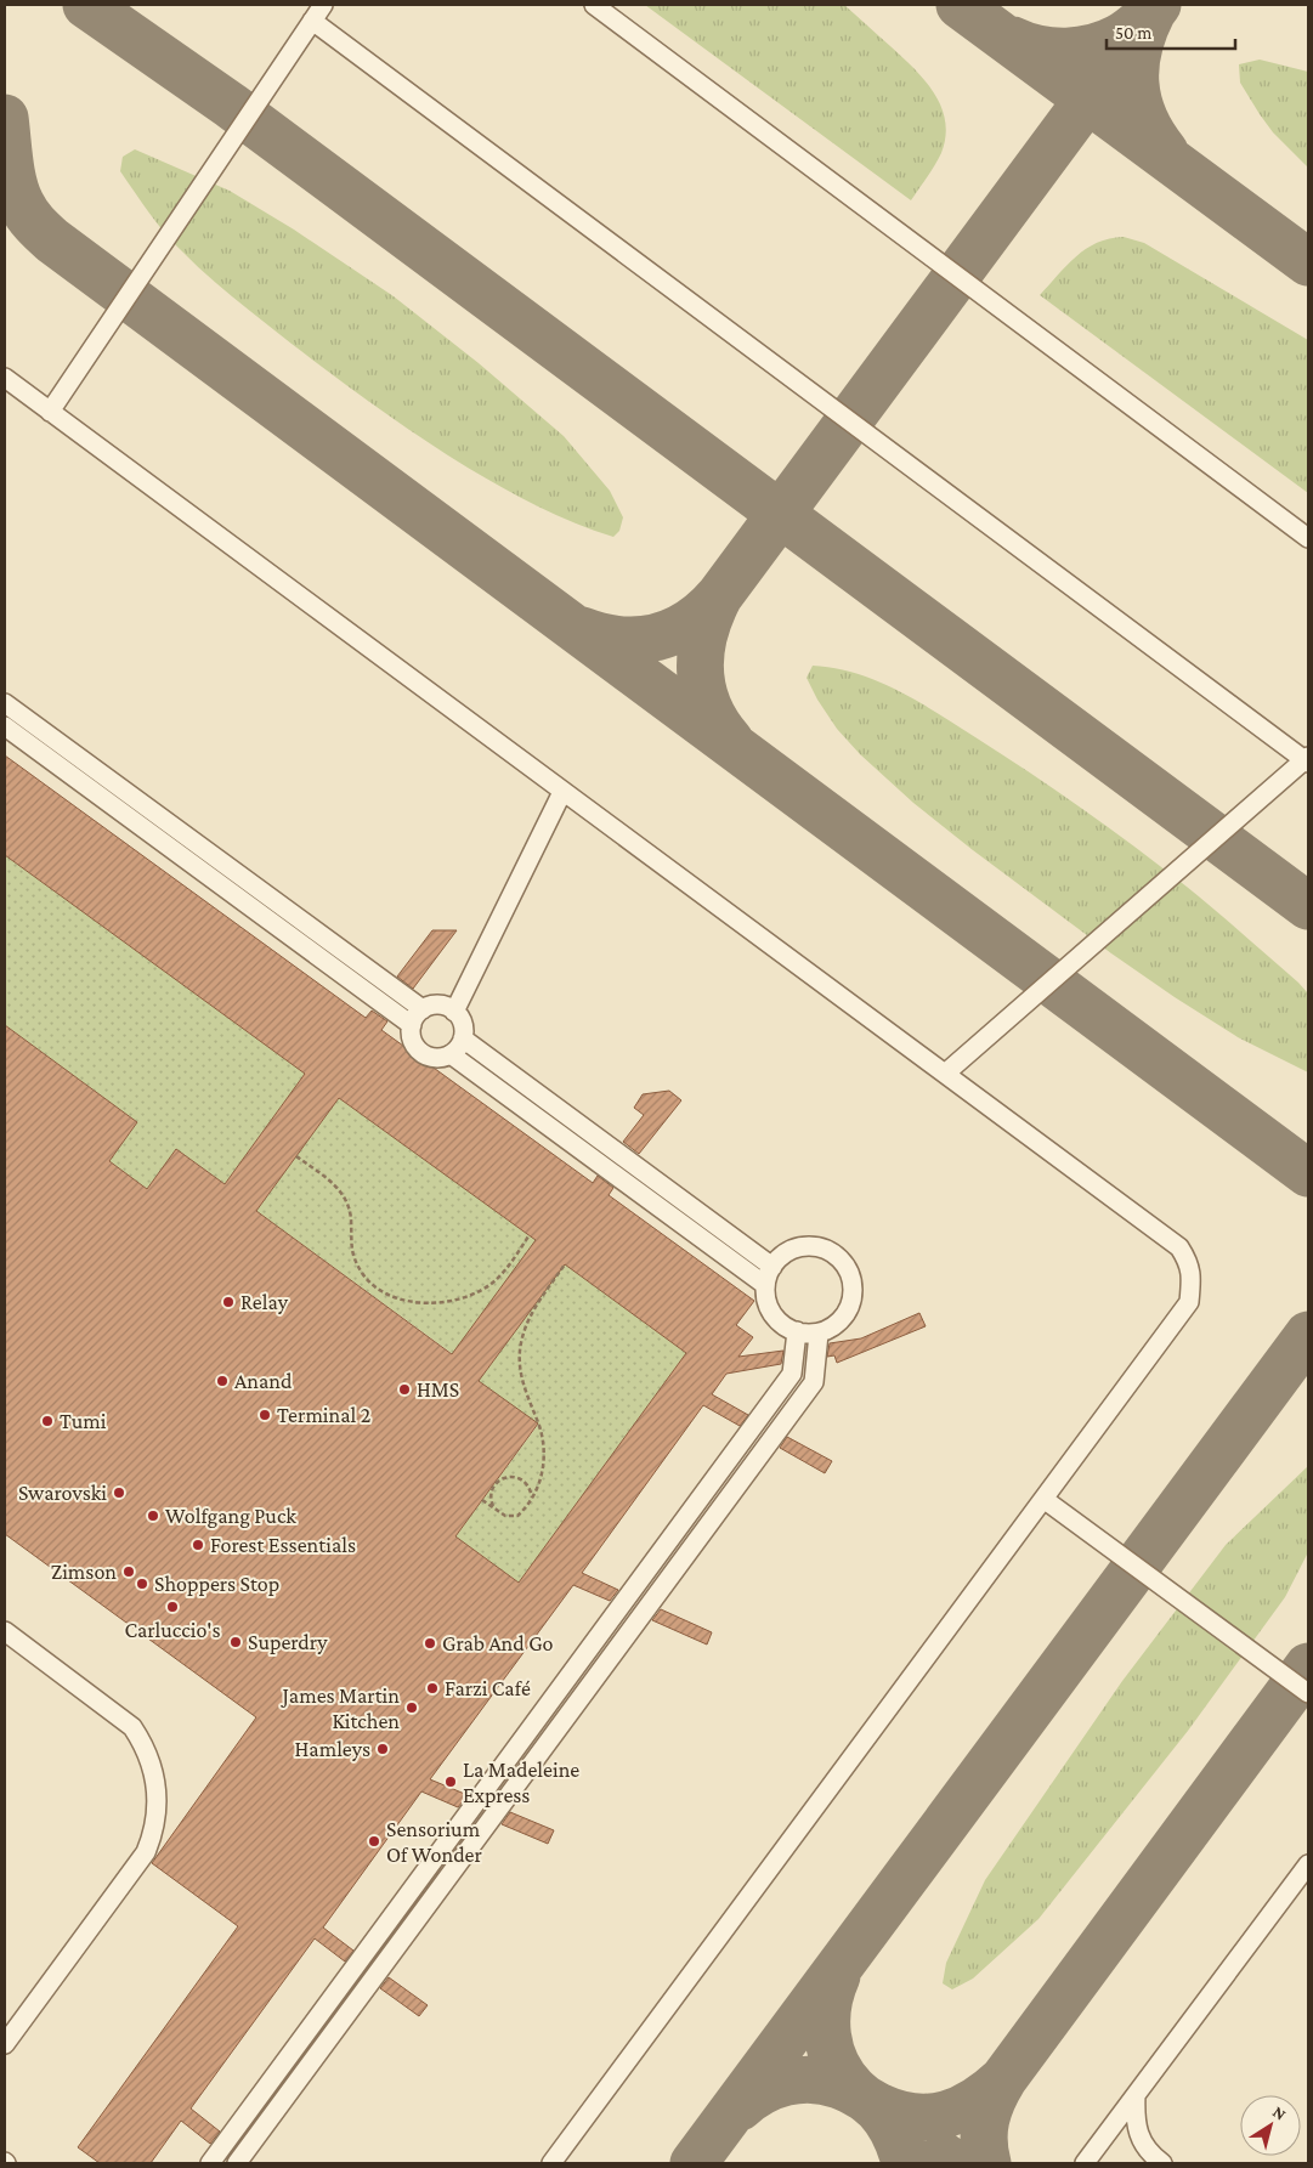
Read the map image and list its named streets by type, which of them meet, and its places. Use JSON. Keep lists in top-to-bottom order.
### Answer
{
  "places": [
    "Relay",
    "Anand",
    "HMS",
    "Terminal 2",
    "Tumi",
    "Swarovski",
    "Wolfgang Puck",
    "Forest Essentials",
    "Zimson",
    "Shoppers Stop",
    "Carluccio's",
    "Superdry",
    "Grab And Go",
    "Farzi Café",
    "James Martin Kitchen",
    "Hamleys",
    "La Madeleine Express",
    "Sensorium Of Wonder"
  ],
  "scale_bar": "50 m",
  "north": "top right"
}
